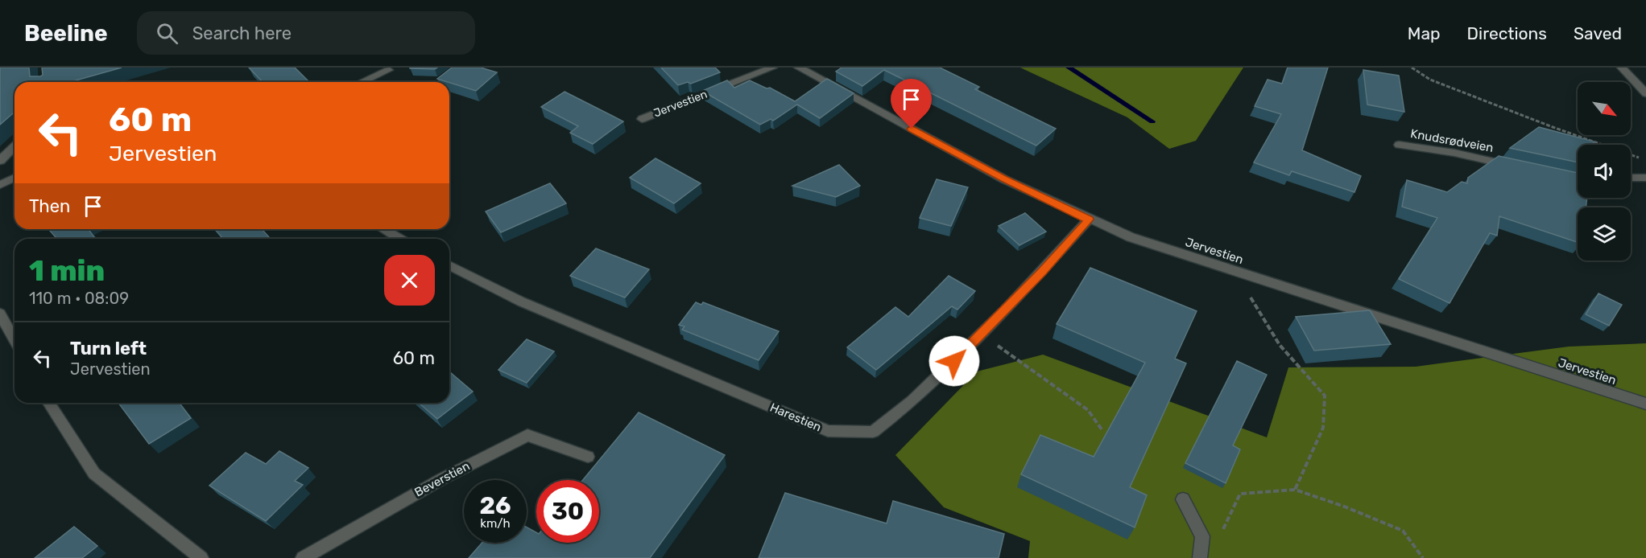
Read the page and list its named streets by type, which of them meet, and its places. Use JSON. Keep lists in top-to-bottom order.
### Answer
{
  "streets": {
    "street": [
      "Jervestien",
      "Knudsrødveien",
      "Harestien",
      "Beverstien"
    ]
  },
  "crossings": [
    ["Jervestien", "Harestien"]
  ],
  "north": "bottom right",
  "page": {
    "header": "Beeline",
    "search": "Search here",
    "nav": ["Map", "Directions", "Saved"],
    "turn": ["60 m", "Jervestien"],
    "then": "Then",
    "heading": ["1 min", "110 m · 08:09"],
    "list": [
      {
        "name": "Turn left",
        "note": "Jervestien",
        "value": "60 m"
      }
    ],
    "speed": "26 km/h",
    "limit": "30"
  }
}
